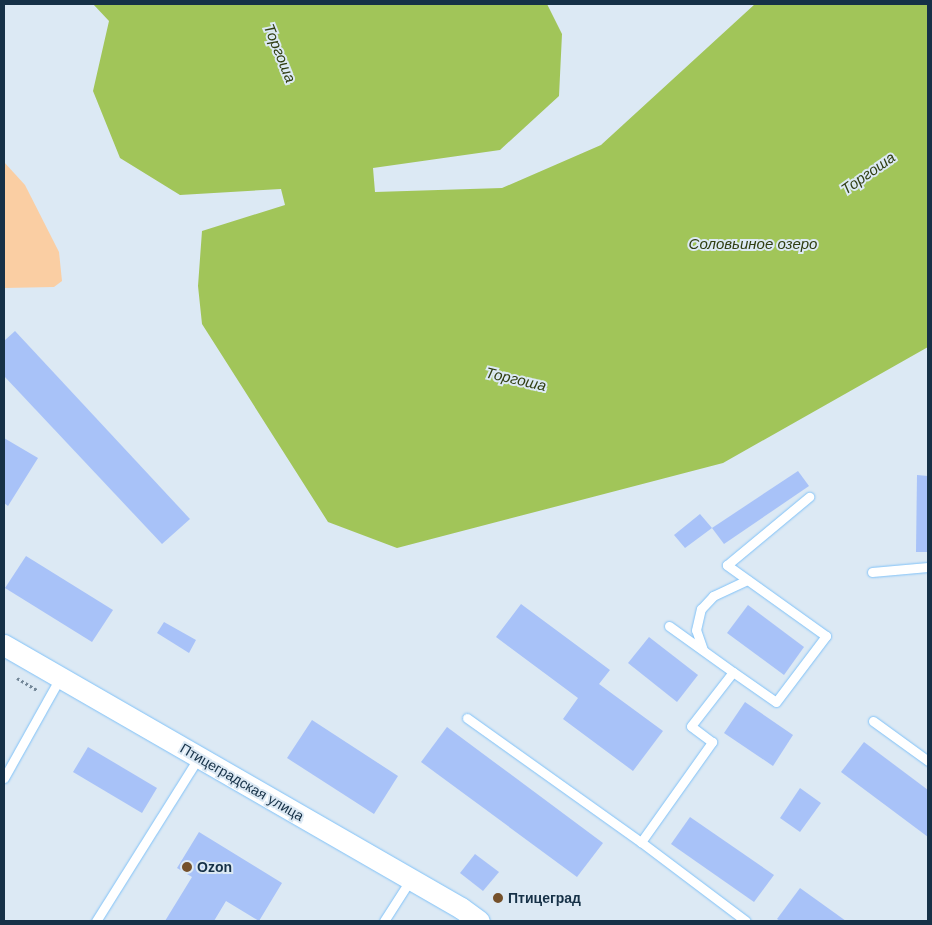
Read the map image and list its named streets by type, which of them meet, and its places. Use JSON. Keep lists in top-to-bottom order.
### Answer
{
  "streets": {
    "street": ["Птицеградская улица"]
  },
  "water": ["Торгоша", "Соловьиное озеро"],
  "places": ["Ozon", "Птицеград"]
}
